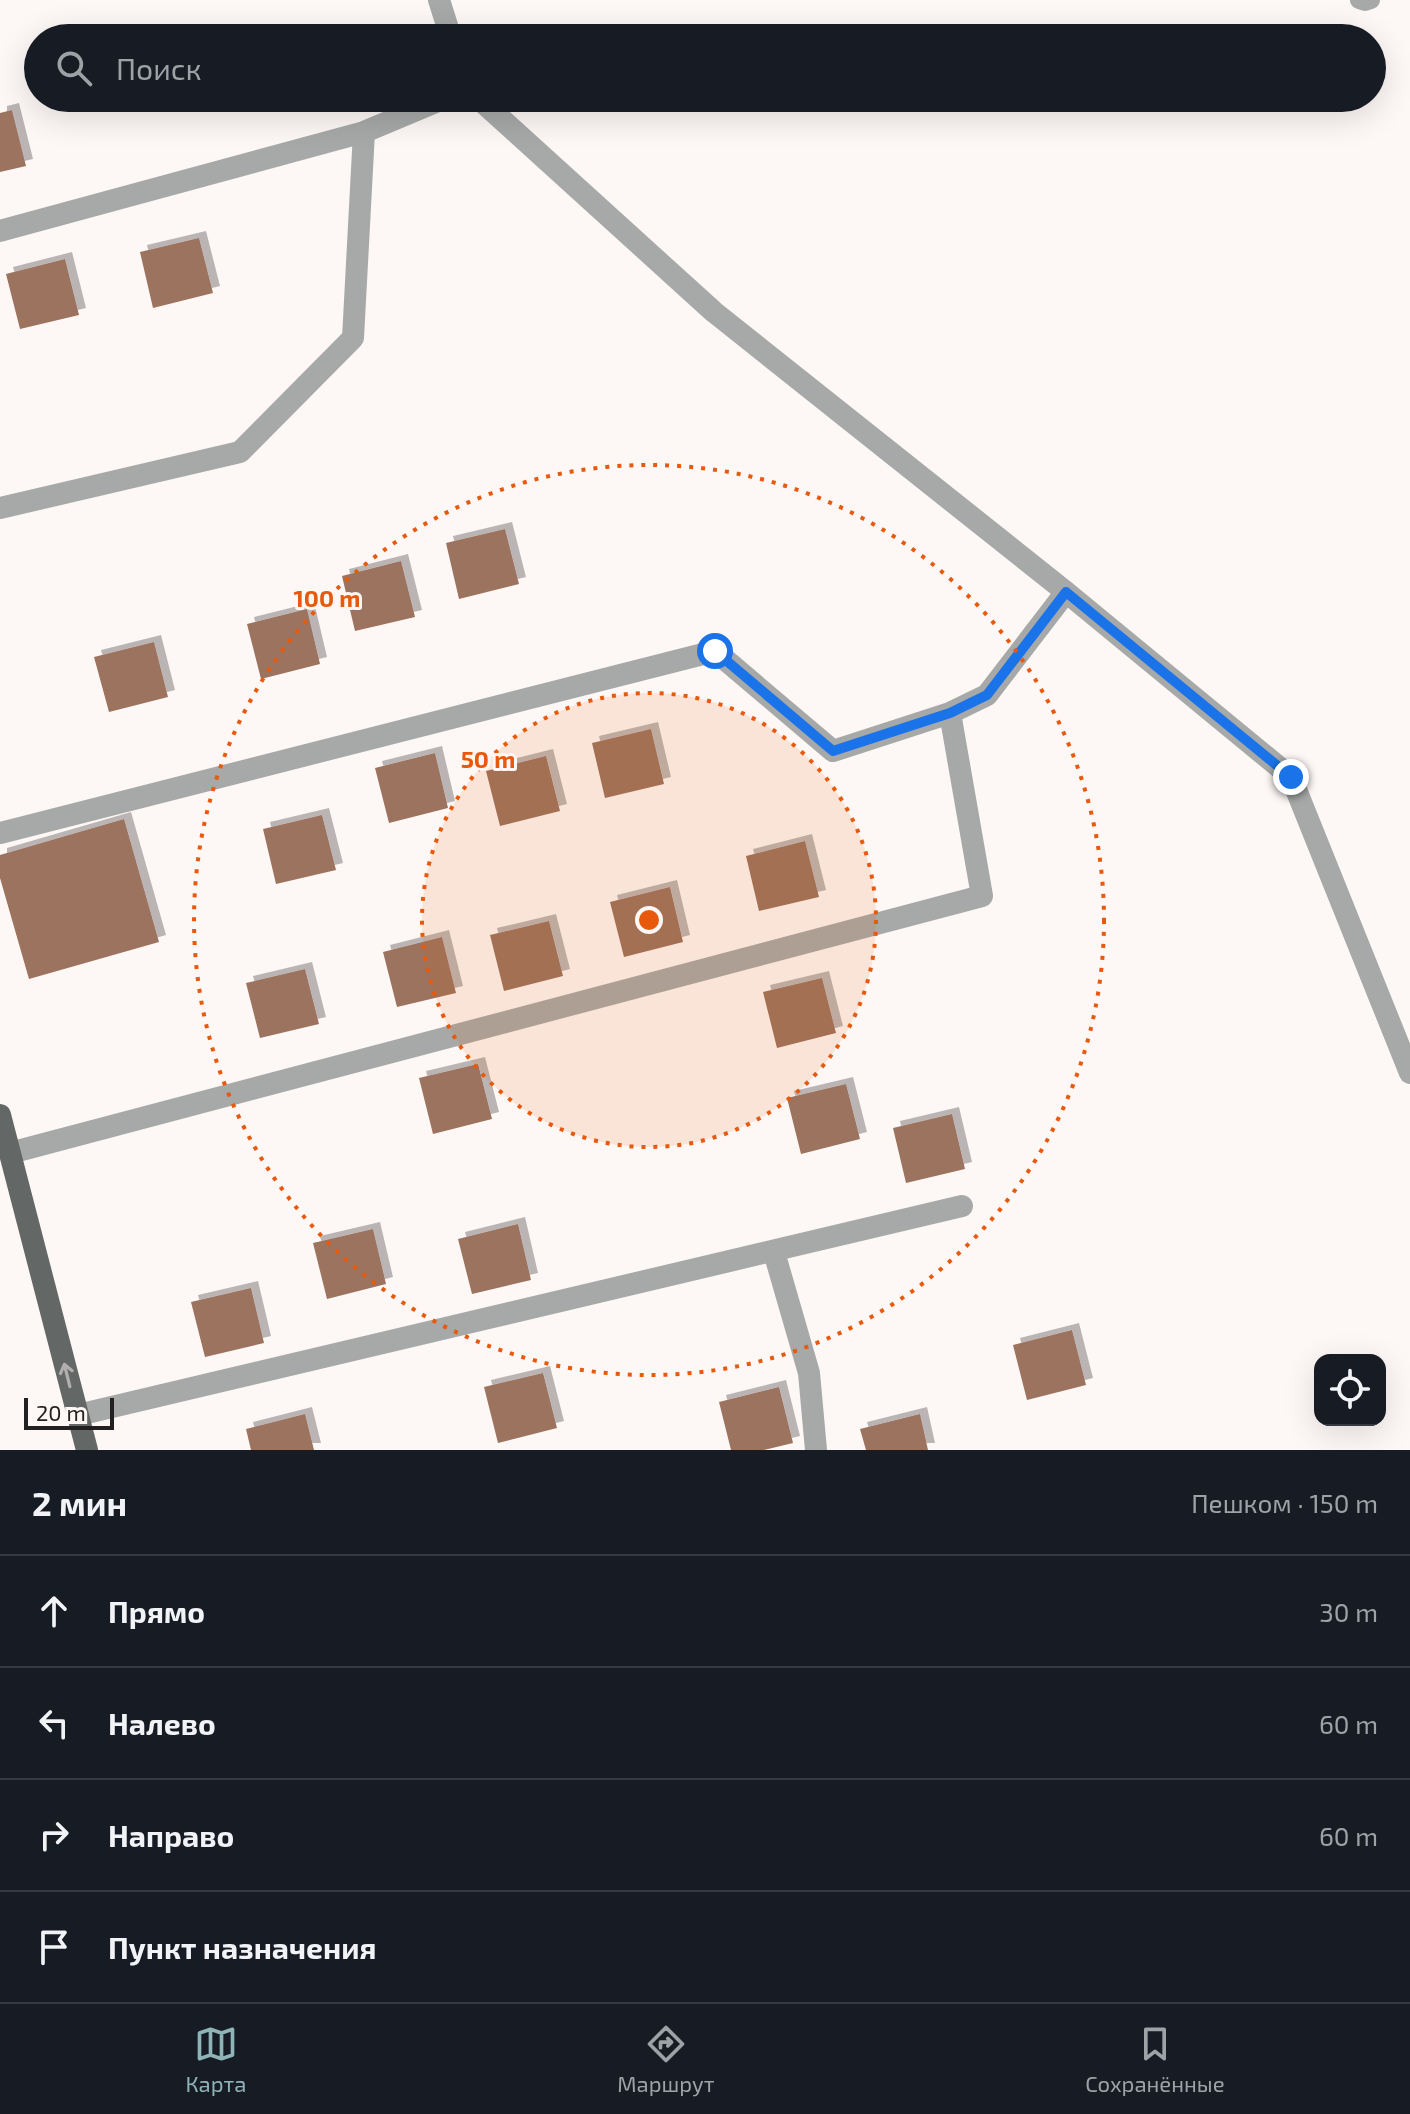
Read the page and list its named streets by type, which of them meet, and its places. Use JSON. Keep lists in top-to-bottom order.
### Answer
{
  "scale_bar": "20 m",
  "page": {
    "search": "Поиск",
    "scale": "20 m",
    "heading": ["2 мин", "Пешком · 150 m"],
    "list": [
      ["Прямо", "30 m"],
      ["Налево", "60 m"],
      ["Направо", "60 m"],
      "Пункт назначения"
    ],
    "nav": ["Карта", "Маршрут", "Сохранённые"]
  },
  "rings": ["100 m", "50 m"]
}
